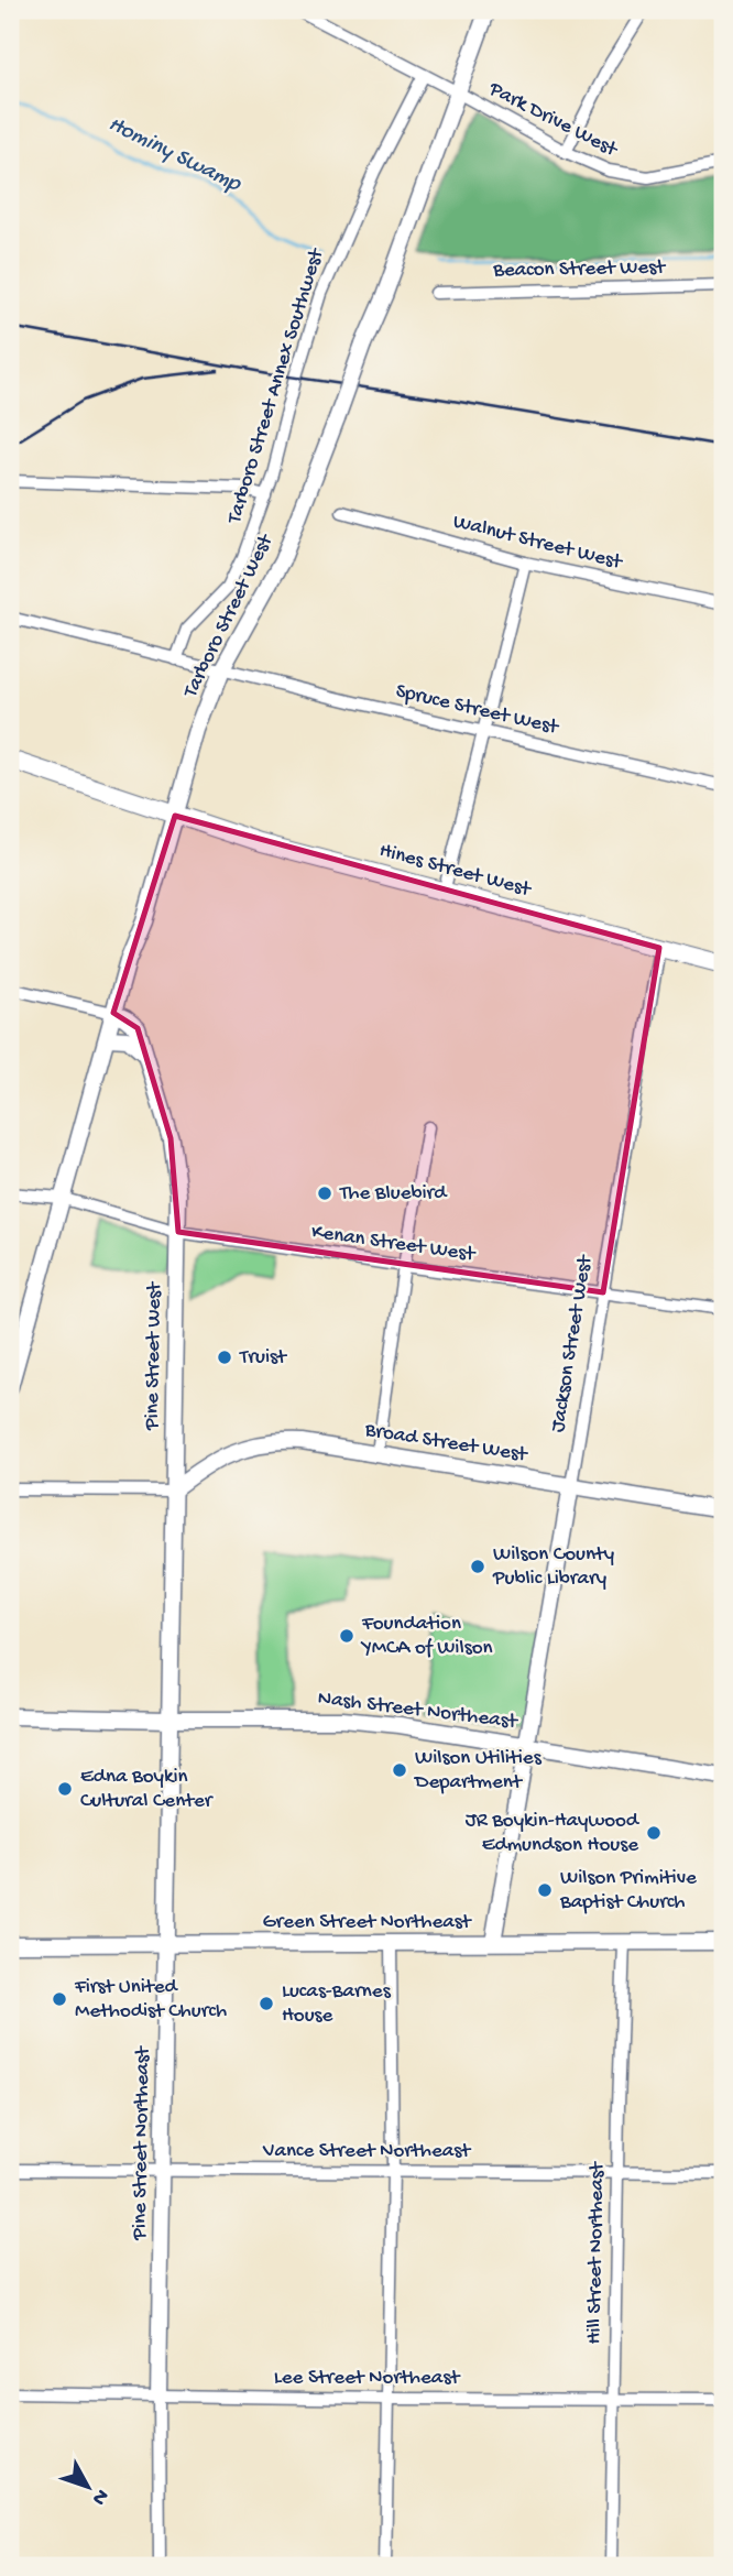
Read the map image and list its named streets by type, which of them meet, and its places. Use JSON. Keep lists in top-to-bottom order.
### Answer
{
  "streets": {
    "main road": ["Hines Street West"],
    "street": [
      "Park Drive West",
      "Beacon Street West",
      "Tarboro Street Annex Southwest",
      "Walnut Street West",
      "Tarboro Street West",
      "Spruce Street West",
      "Kenan Street West",
      "Jackson Street West",
      "Pine Street West",
      "Broad Street West",
      "Nash Street Northeast",
      "Green Street Northeast",
      "Pine Street Northeast",
      "Vance Street Northeast",
      "Hill Street Northeast",
      "Lee Street Northeast"
    ]
  },
  "crossings": [
    ["Park Drive West", "Tarboro Street Annex Southwest"],
    ["Park Drive West", "Tarboro Street West"],
    ["Tarboro Street Annex Southwest", "Spruce Street West"],
    ["Tarboro Street West", "Spruce Street West"],
    ["Tarboro Street West", "Hines Street West"],
    ["Tarboro Street West", "Kenan Street West"],
    ["Tarboro Street West", "Pine Street West"],
    ["Hines Street West", "Jackson Street West"],
    ["Kenan Street West", "Jackson Street West"],
    ["Kenan Street West", "Pine Street West"],
    ["Jackson Street West", "Broad Street West"],
    ["Jackson Street West", "Nash Street Northeast"],
    ["Jackson Street West", "Green Street Northeast"],
    ["Pine Street West", "Broad Street West"],
    ["Pine Street West", "Nash Street Northeast"],
    ["Pine Street West", "Pine Street Northeast"],
    ["Nash Street Northeast", "Pine Street Northeast"],
    ["Green Street Northeast", "Pine Street Northeast"],
    ["Green Street Northeast", "Hill Street Northeast"],
    ["Pine Street Northeast", "Vance Street Northeast"],
    ["Pine Street Northeast", "Lee Street Northeast"],
    ["Vance Street Northeast", "Hill Street Northeast"],
    ["Hill Street Northeast", "Lee Street Northeast"]
  ],
  "water": ["Hominy Swamp"],
  "places": [
    "The Bluebird",
    "Truist",
    "Wilson County Public Library",
    "Foundation YMCA of Wilson",
    "Wilson Utilities Department",
    "Edna Boykin Cultural Center",
    "JR Boykin-Haywood Edmundson House",
    "Wilson Primitive Baptist Church",
    "First United Methodist Church",
    "Lucas-Barnes House"
  ],
  "north": "bottom right"
}
